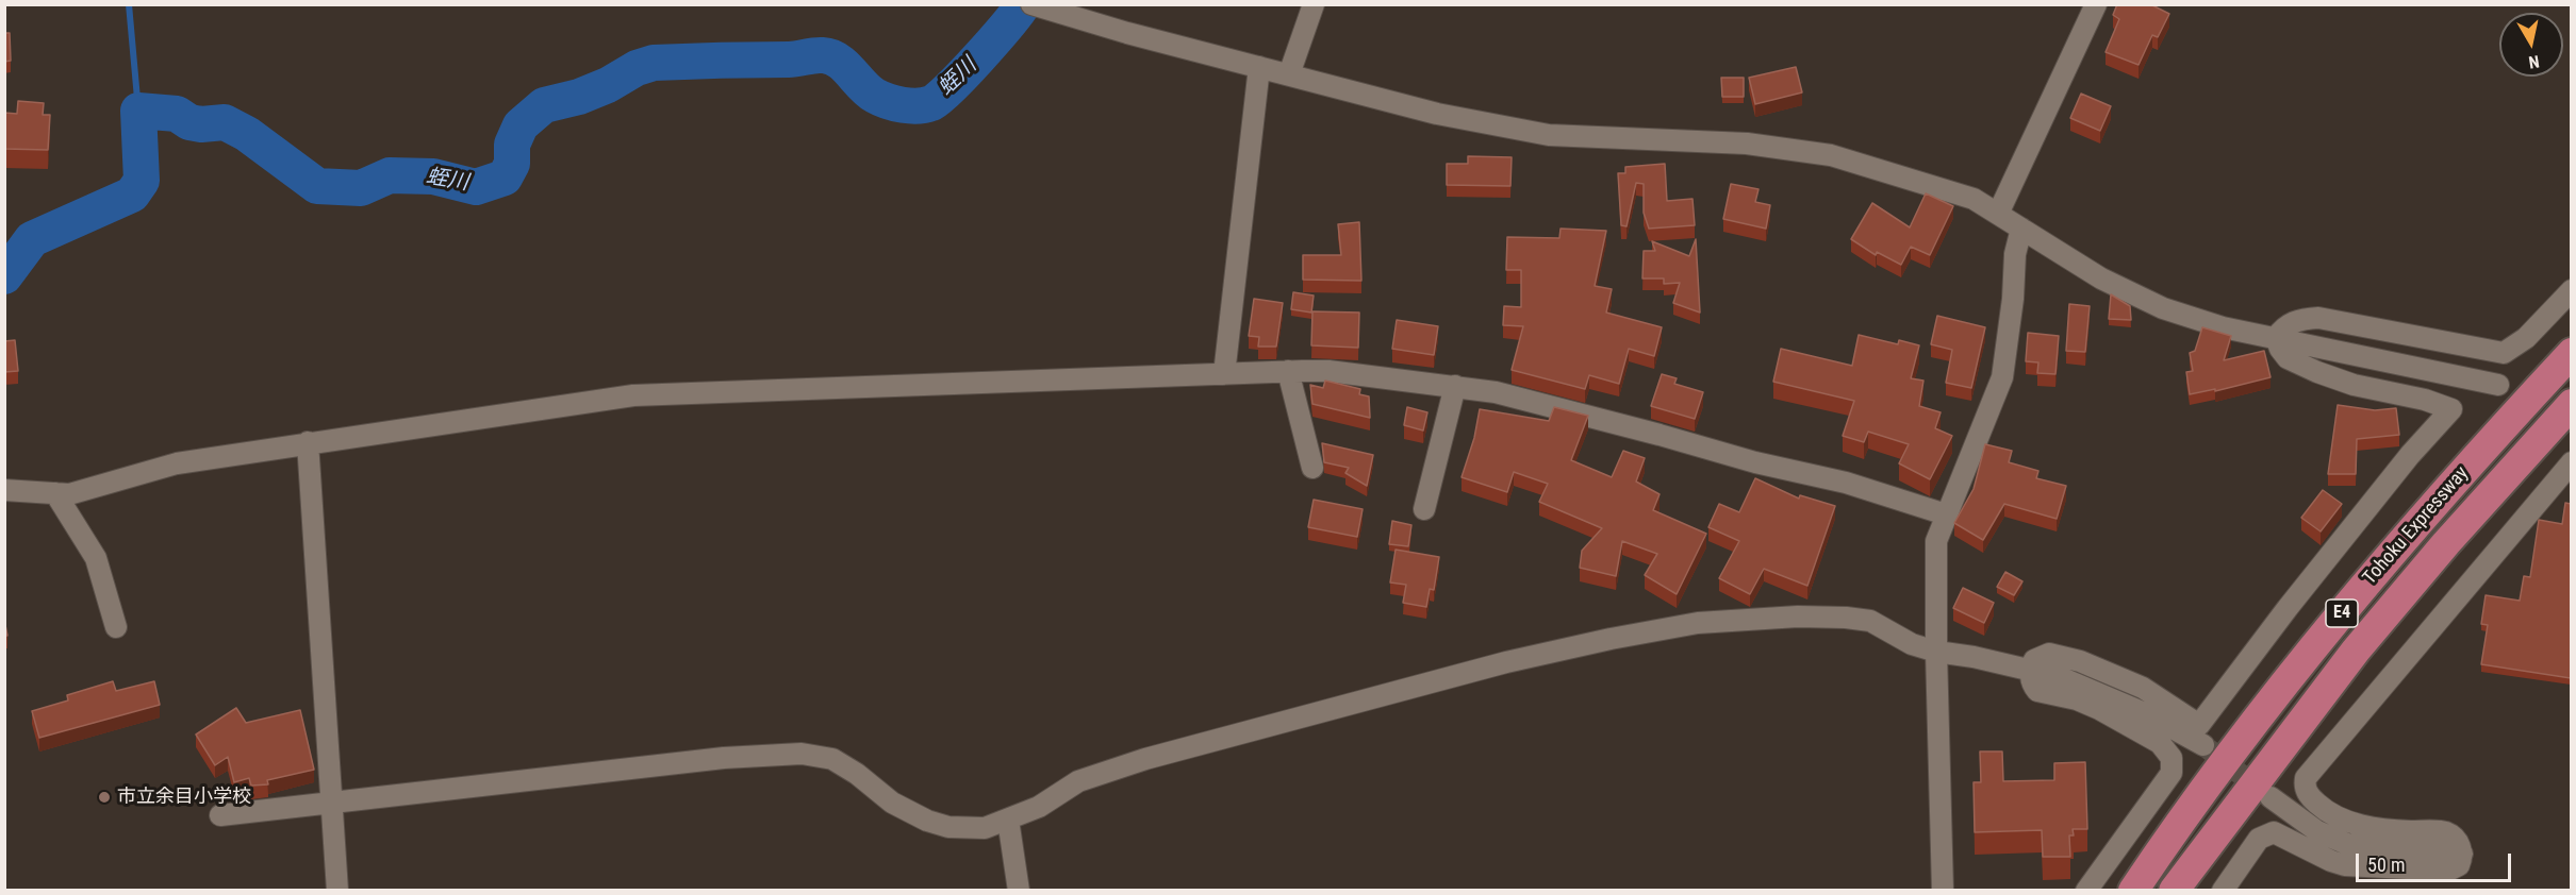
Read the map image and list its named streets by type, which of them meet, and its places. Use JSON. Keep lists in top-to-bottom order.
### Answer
{
  "streets": {
    "highway": ["Tohoku Expressway", "E4"]
  },
  "water": ["蛭川"],
  "places": ["市立余目小学校"],
  "scale_bar": "50 m",
  "north": "bottom"
}
